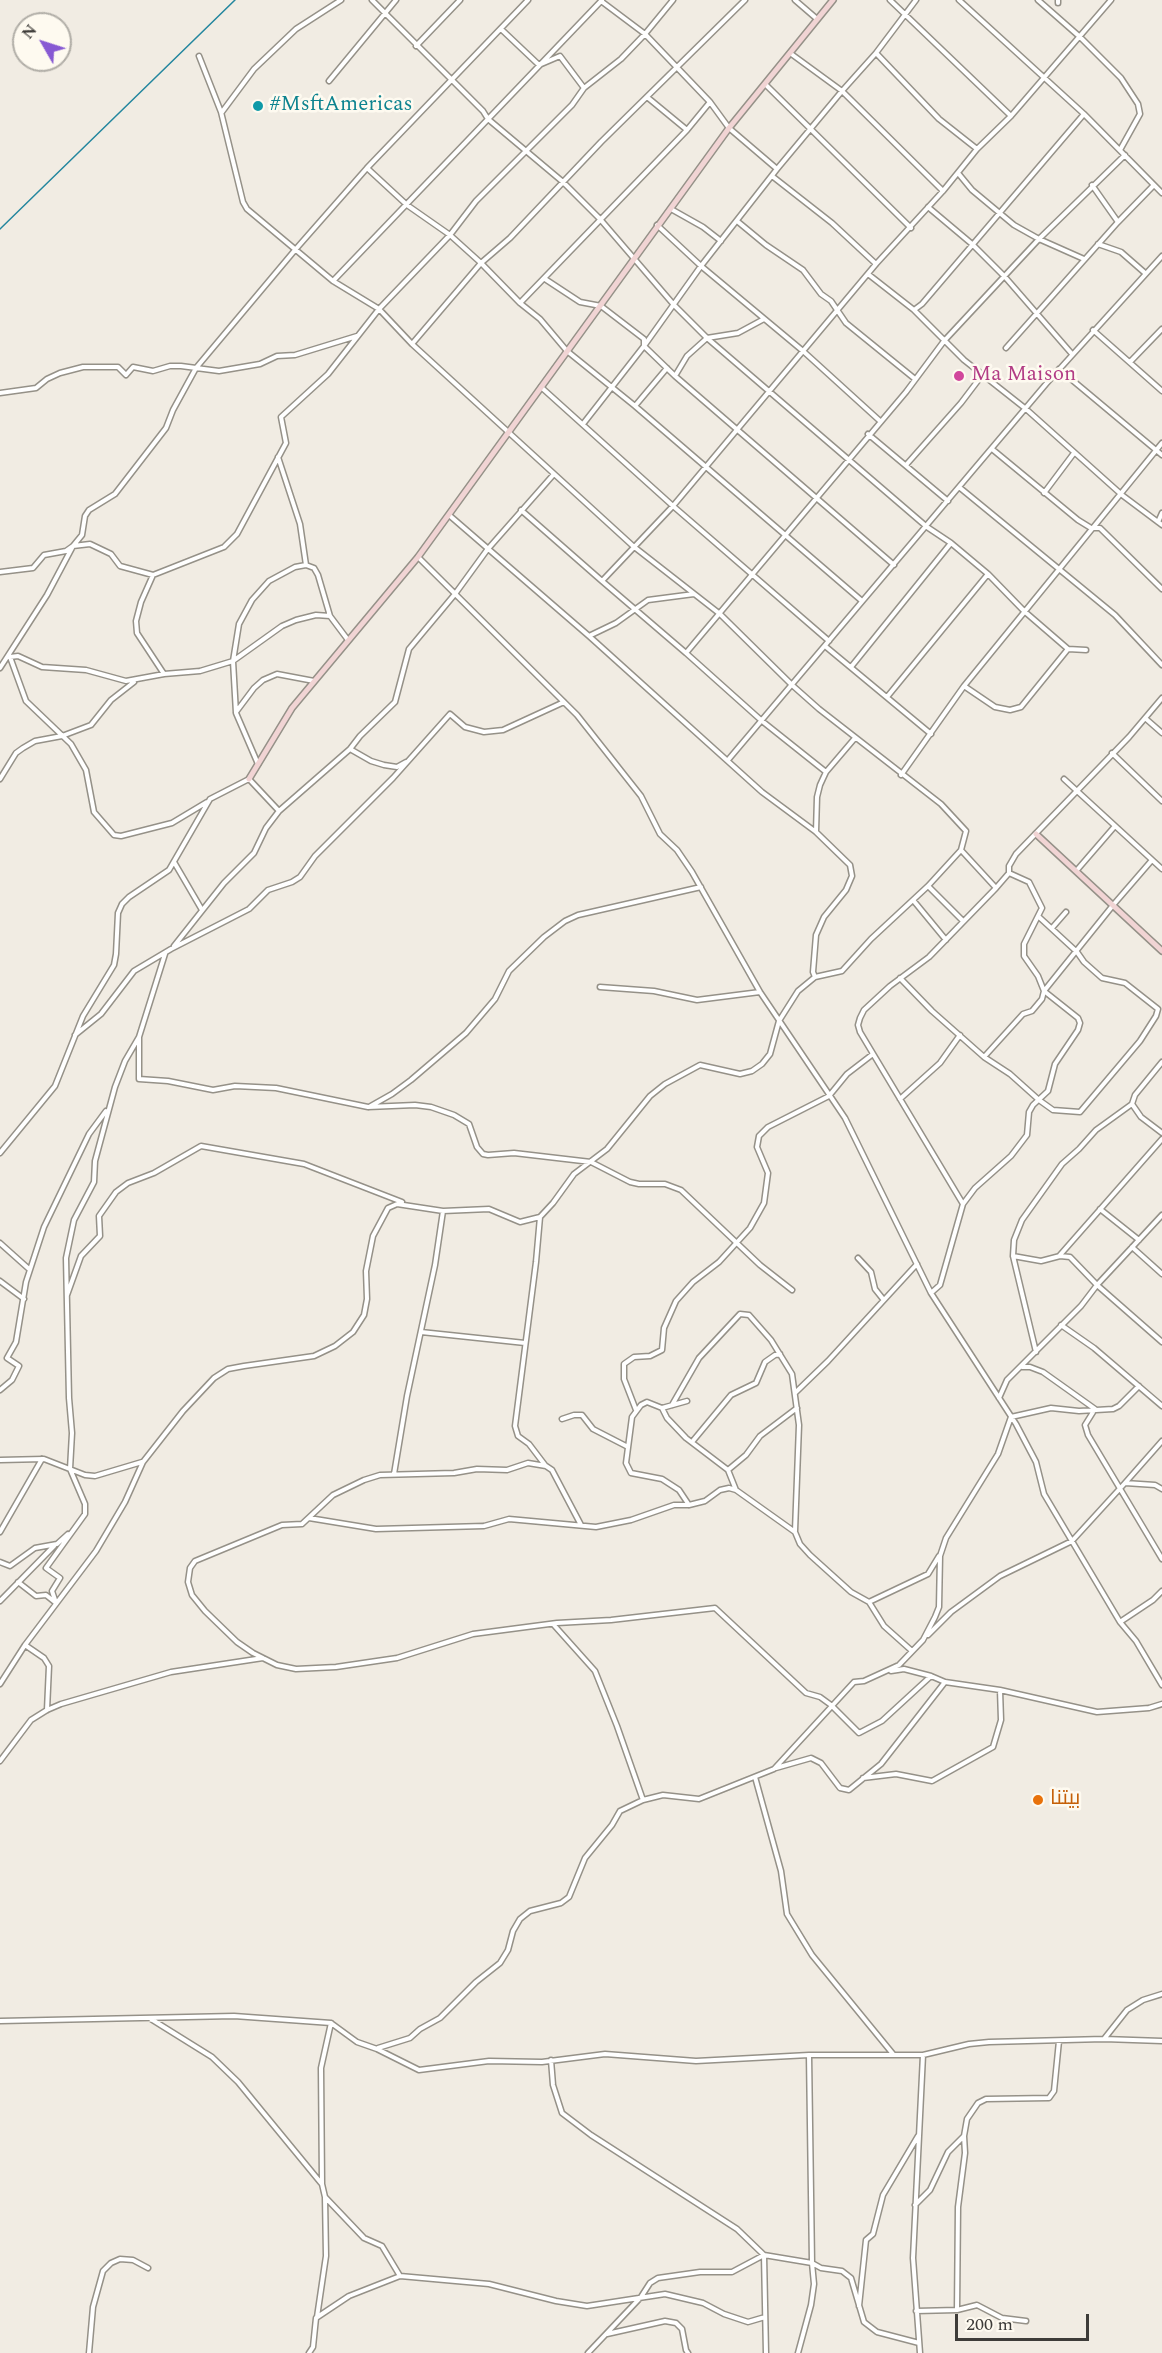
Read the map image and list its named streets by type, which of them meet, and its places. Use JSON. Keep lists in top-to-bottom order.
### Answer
{
  "places": ["#MsftAmericas", "Ma Maison", "بيتنا"],
  "scale_bar": "200 m",
  "north": "top left"
}
